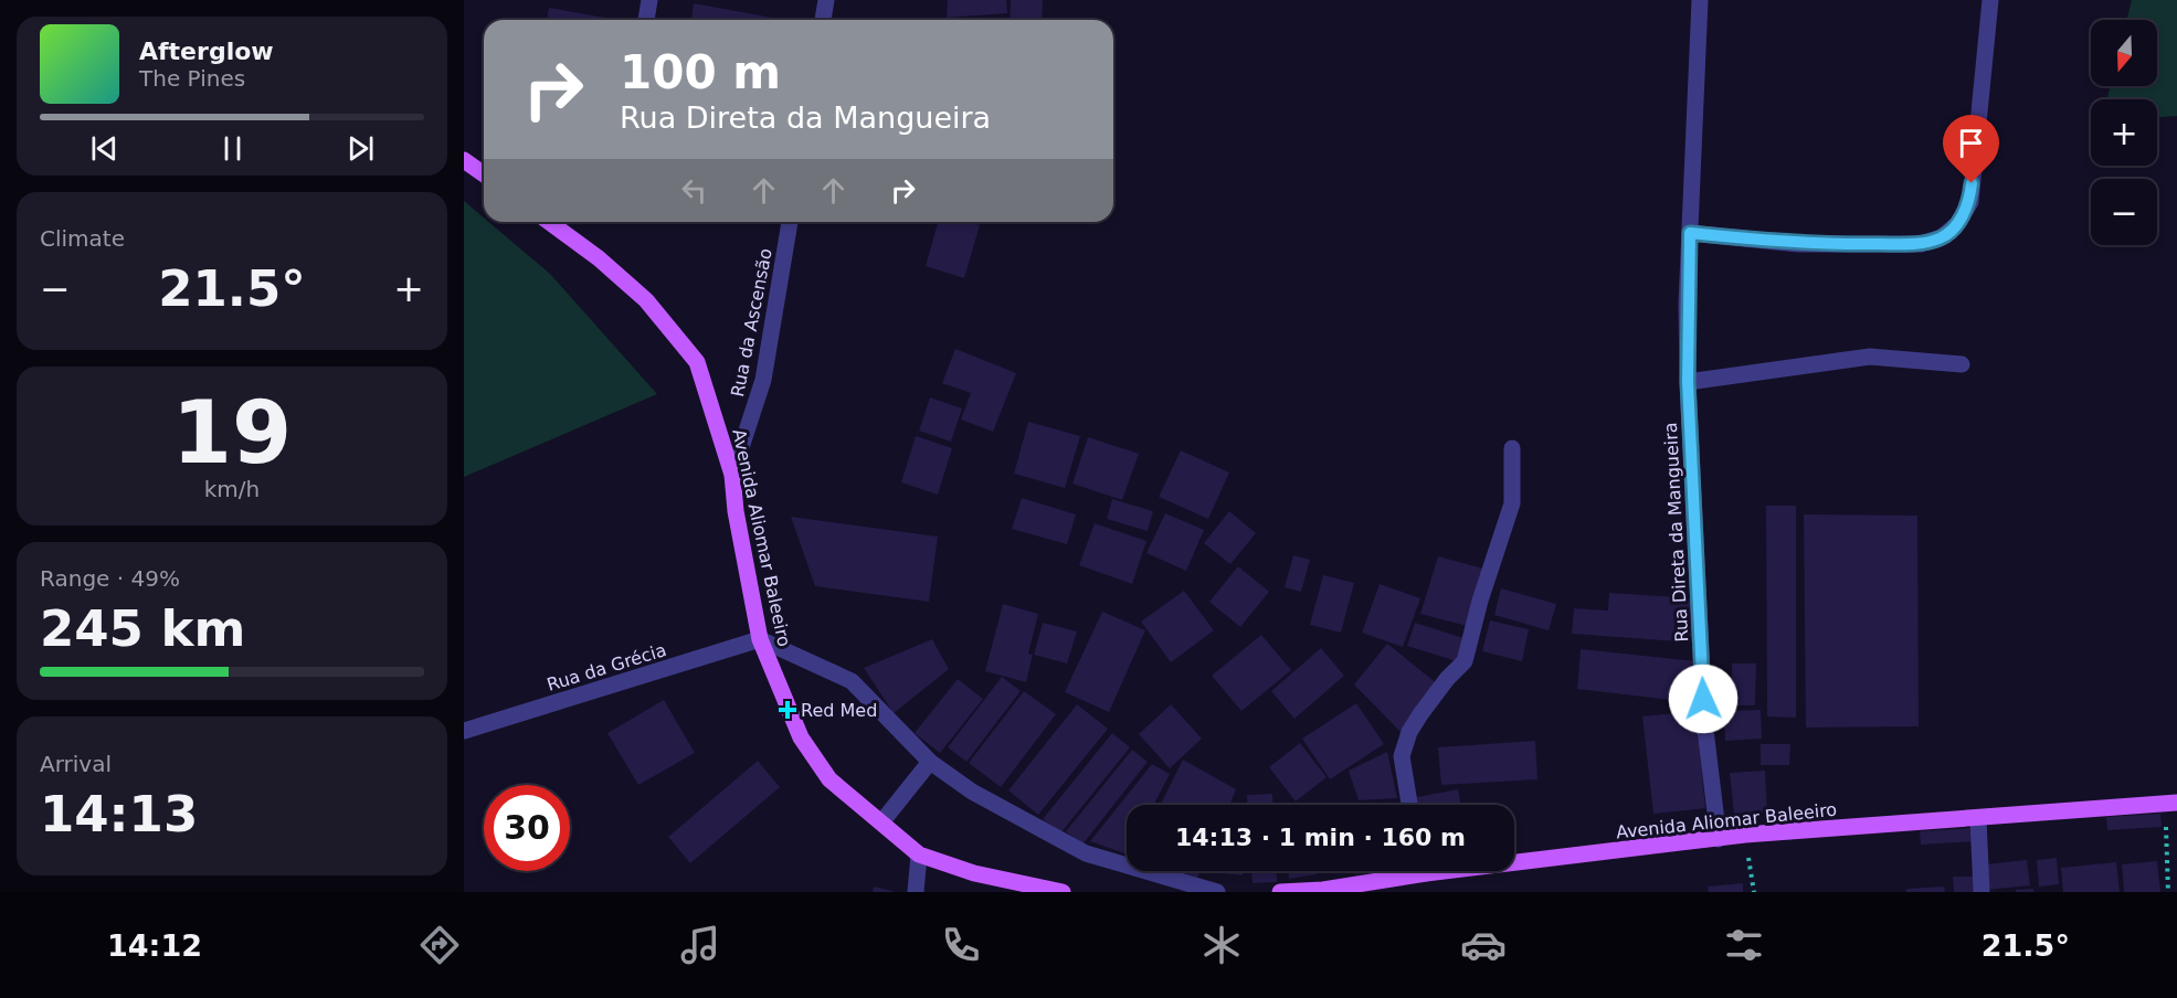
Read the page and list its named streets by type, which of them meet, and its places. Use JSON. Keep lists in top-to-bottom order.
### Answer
{
  "streets": {
    "main road": ["Avenida Aliomar Baleeiro"],
    "street": ["Rua da Ascensão", "Rua Direta da Mangueira", "Rua da Grécia"]
  },
  "crossings": [
    ["Rua da Ascensão", "Avenida Aliomar Baleeiro"],
    ["Rua Direta da Mangueira", "Avenida Aliomar Baleeiro"],
    ["Avenida Aliomar Baleeiro", "Rua da Grécia"]
  ],
  "places": {
    "health": ["Red Med"]
  },
  "north": "bottom",
  "page": {
    "map_buttons": ["+", "−"],
    "turn": ["100 m", "Rua Direta da Mangueira"],
    "song": ["Afterglow", "The Pines"],
    "tile": [
      "Climate",
      ["19", "km/h"],
      ["Range · 49%", "245 km"],
      ["Arrival", "14:13"]
    ],
    "heat": ["−", "21.5°", "+"],
    "limit": "30",
    "trip": "14:13 · 1 min · 160 m",
    "tabs": ["14:12", "21.5°"]
  }
}
